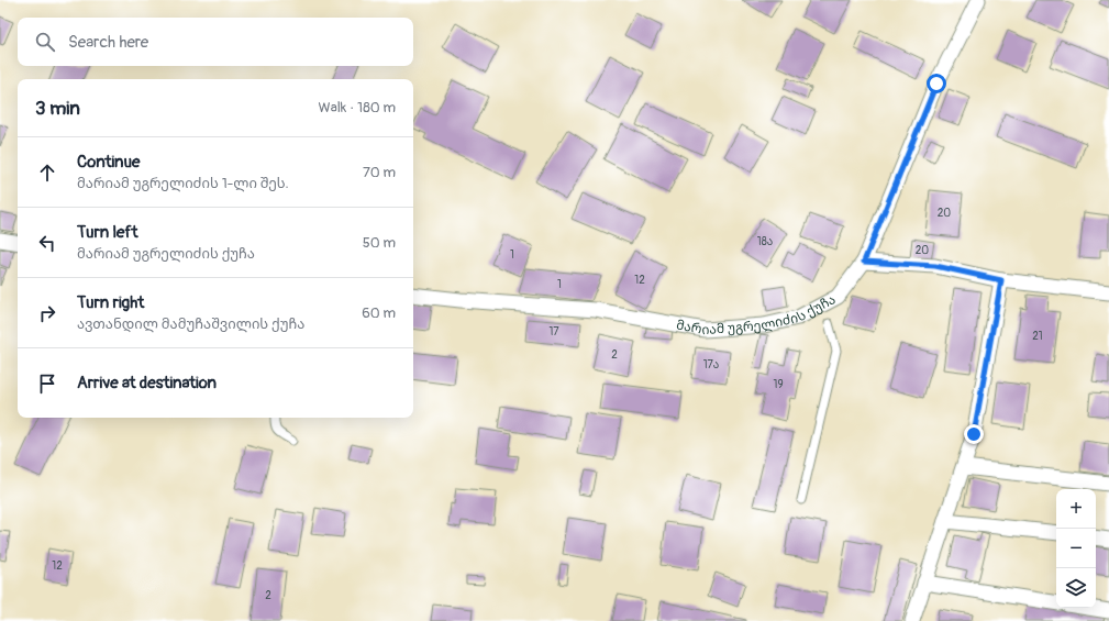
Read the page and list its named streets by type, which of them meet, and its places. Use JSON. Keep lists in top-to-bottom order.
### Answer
{
  "streets": {
    "street": ["მარიამ უგრელიძის ქუჩა"]
  },
  "house_numbers": [
    "20",
    "18ა",
    "20",
    "1",
    "12",
    "1",
    "17",
    "21",
    "2",
    "17ა",
    "19",
    "12",
    "2"
  ],
  "page": {
    "search": "Search here",
    "heading": ["3 min", "Walk · 180 m"],
    "list": [
      ["Continue", "მარიამ უგრელიძის 1-ლი შეს.", "70 m"],
      ["Turn left", "მარიამ უგრელიძის ქუჩა", "50 m"],
      ["Turn right", "ავთანდილ მამუჩაშვილის ქუჩა", "60 m"],
      "Arrive at destination"
    ],
    "map_buttons": ["+", "−"]
  }
}
